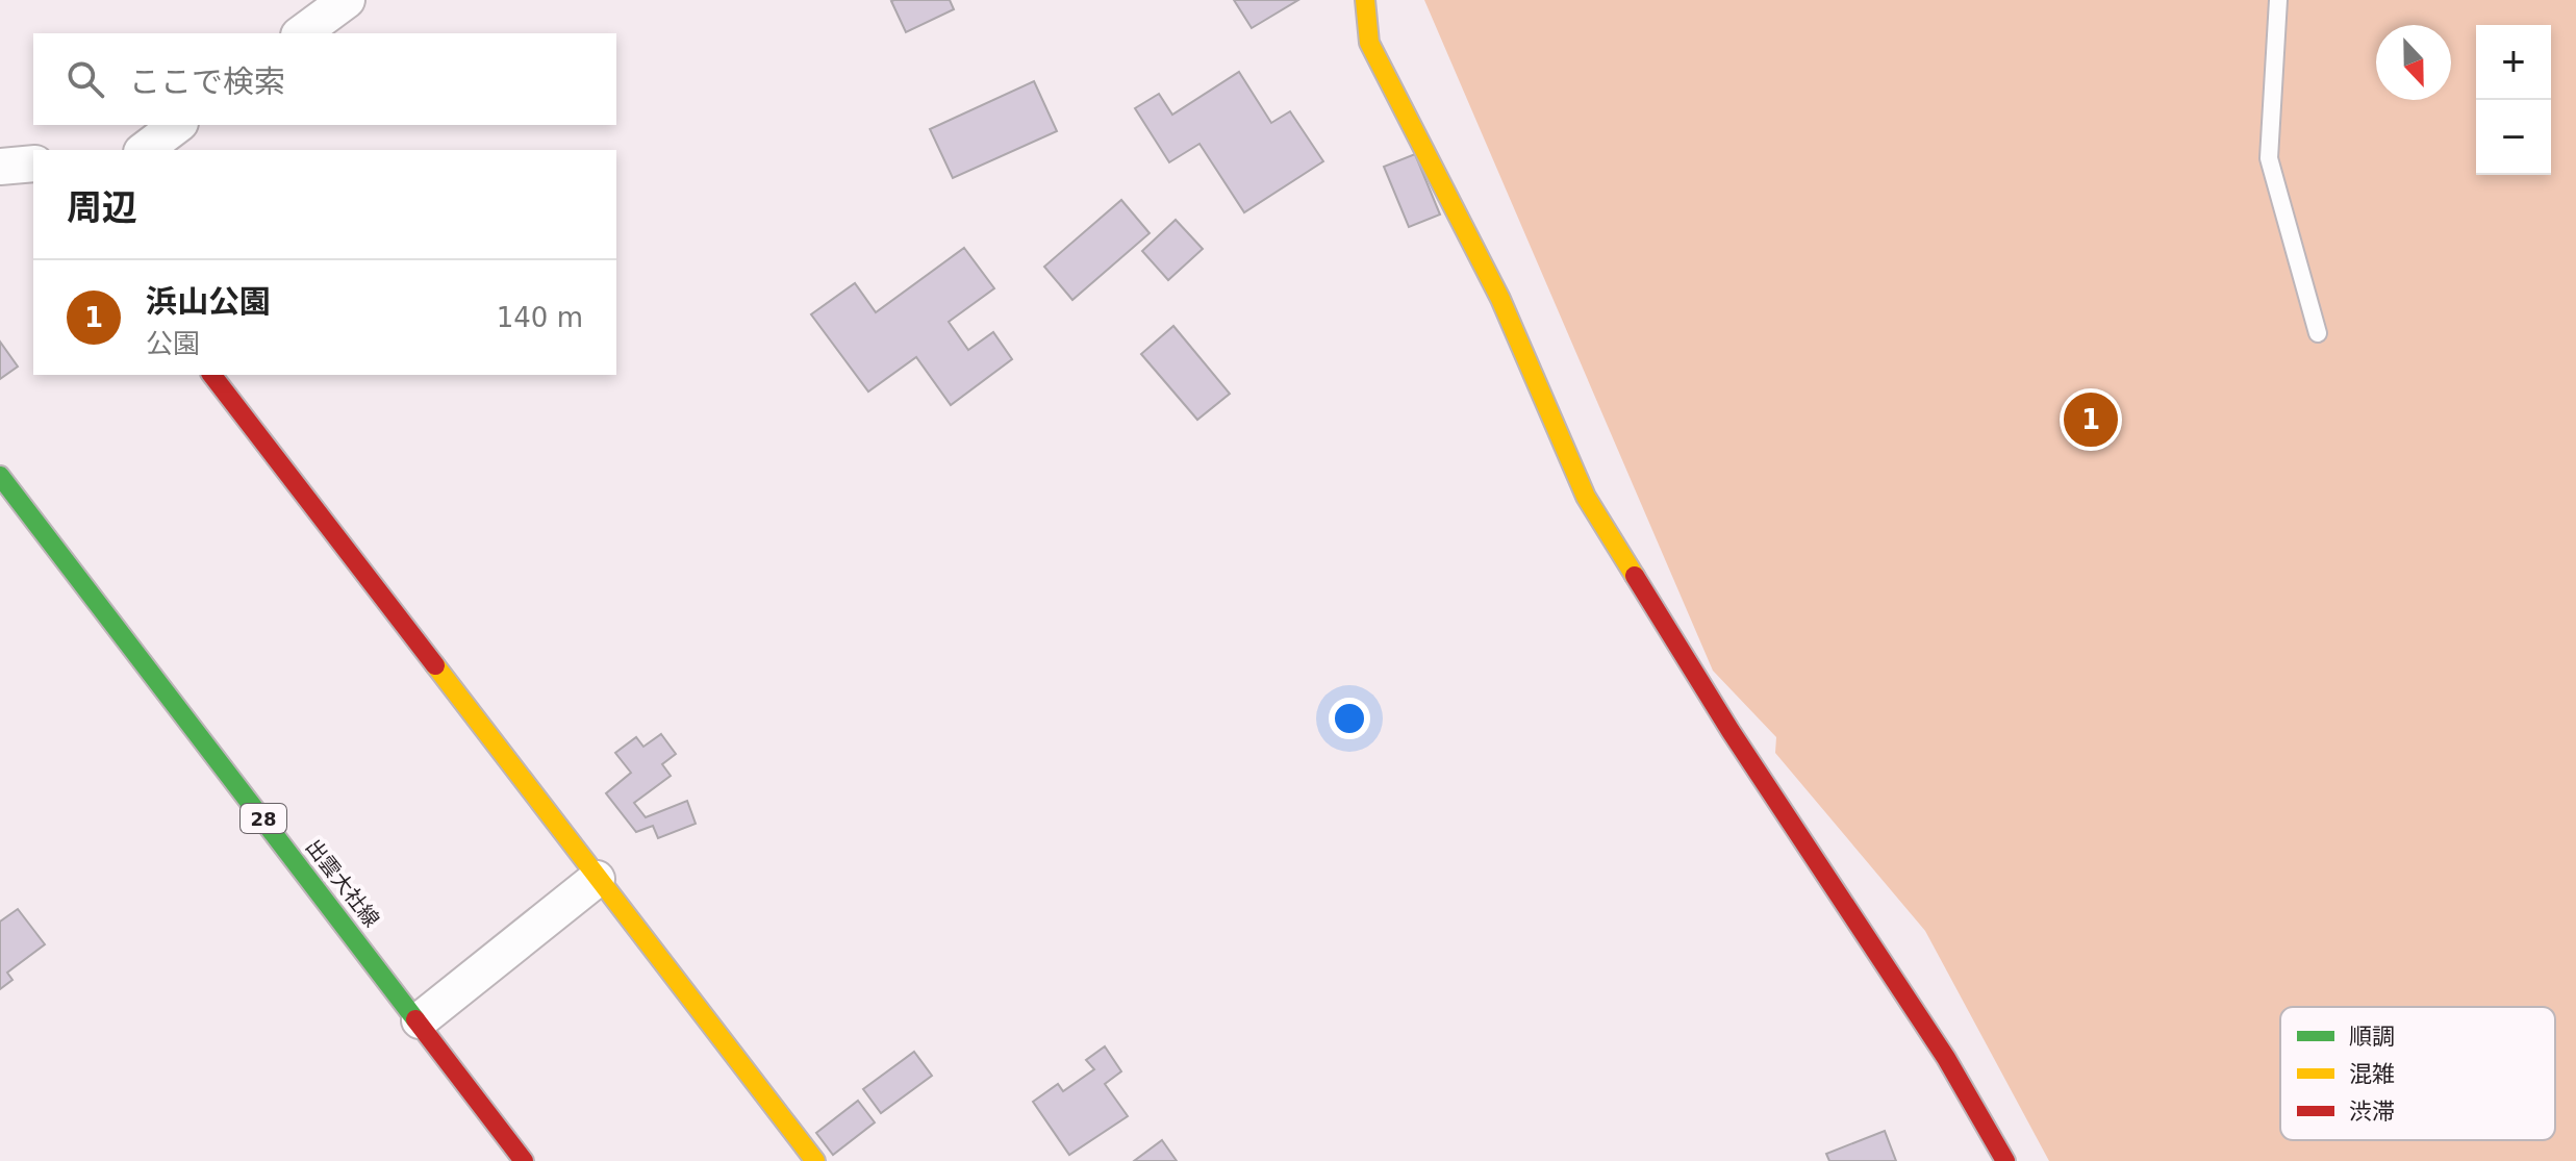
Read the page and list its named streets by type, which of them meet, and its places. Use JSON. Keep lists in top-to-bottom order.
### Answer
{
  "streets": {
    "street": ["28", "出雲大社線"]
  },
  "legend": ["順調", "混雑", "渋滞"],
  "north": "bottom",
  "page": {
    "map_buttons": ["+", "−"],
    "search": "ここで検索",
    "heading": "周辺",
    "list": [
      {
        "mark": "1",
        "name": "浜山公園",
        "note": "公園",
        "value": "140 m"
      }
    ],
    "pins": "1"
  }
}
